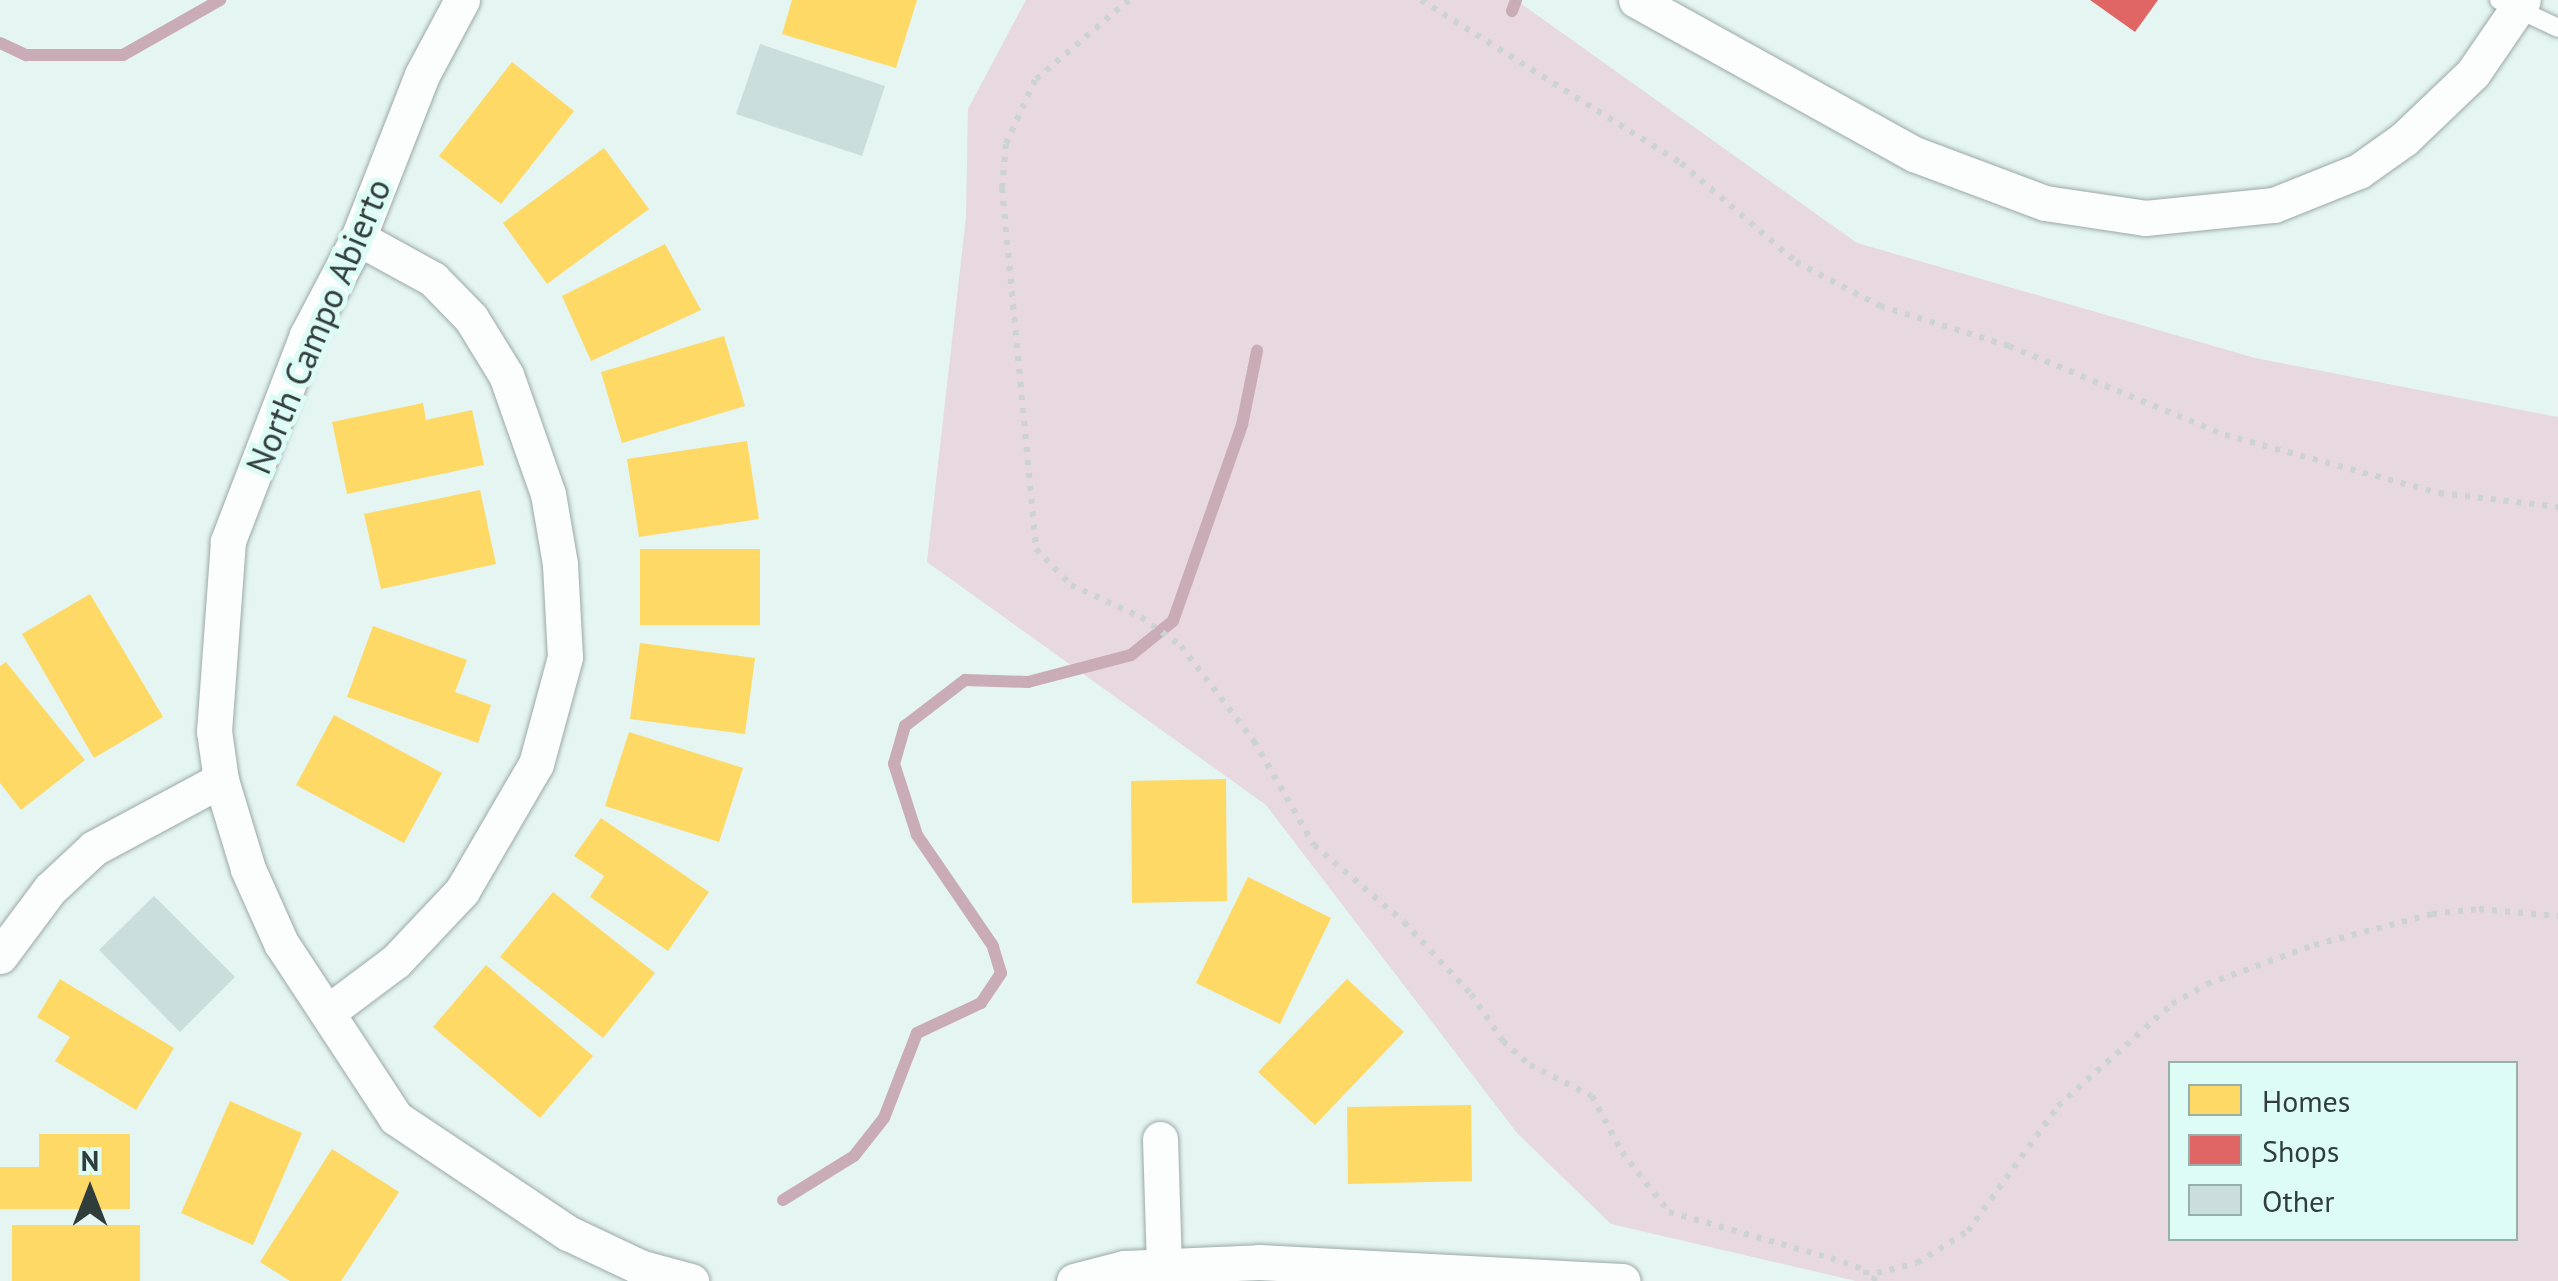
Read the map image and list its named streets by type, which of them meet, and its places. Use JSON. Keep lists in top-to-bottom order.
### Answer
{
  "streets": {
    "street": ["North Campo Abierto"]
  },
  "legend": ["Homes", "Shops", "Other"],
  "north": "top"
}
